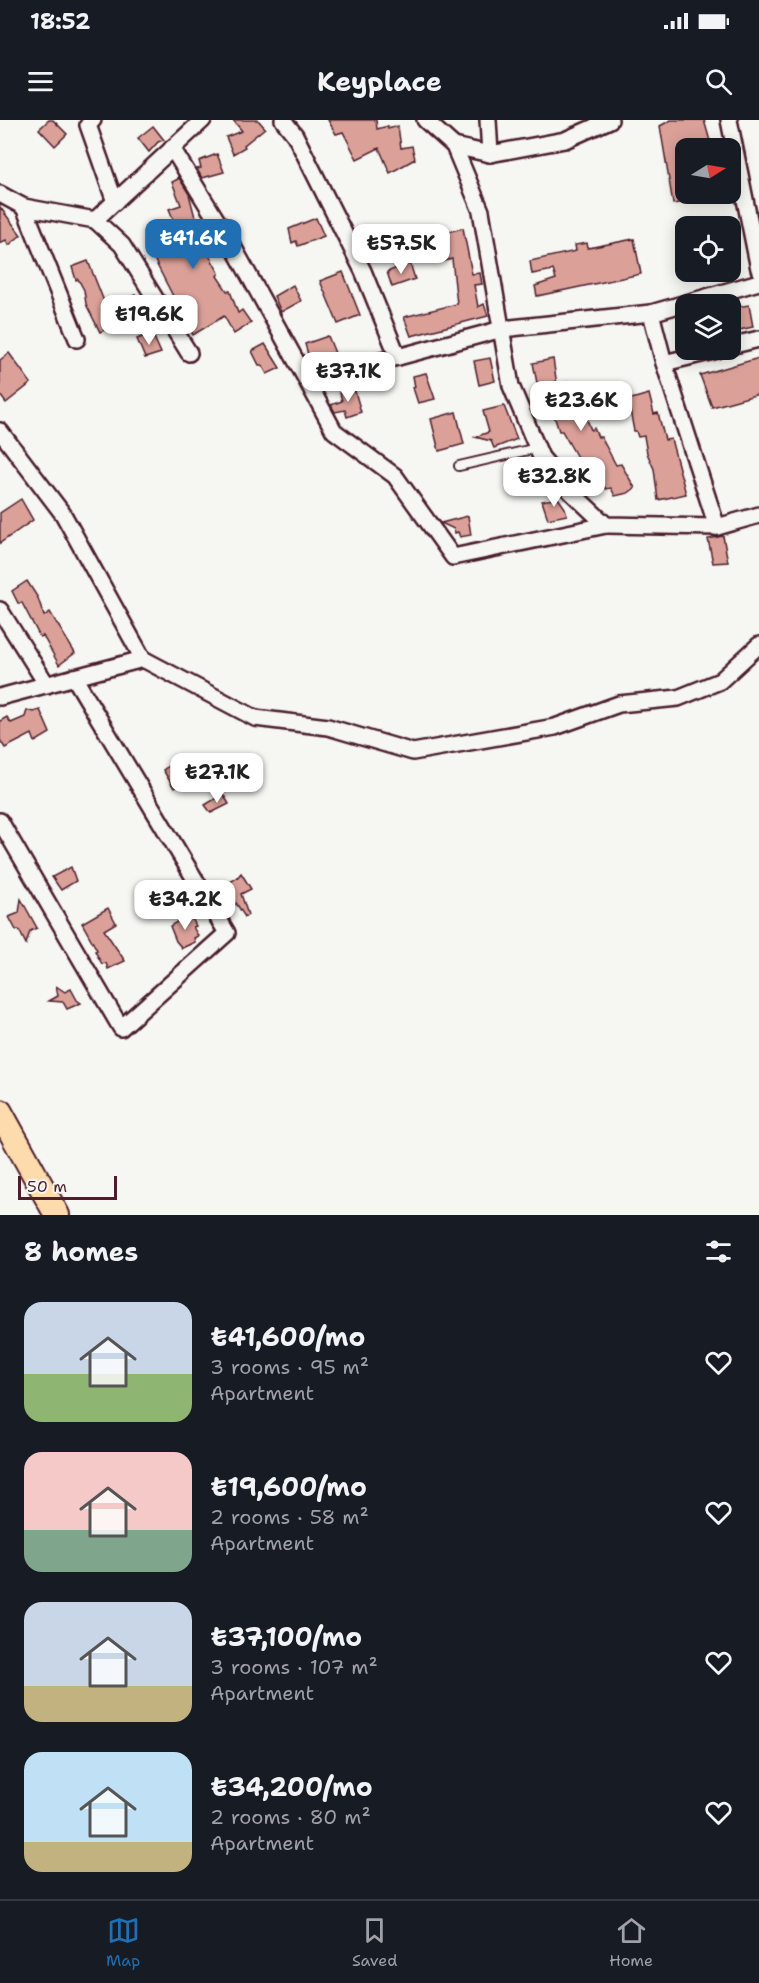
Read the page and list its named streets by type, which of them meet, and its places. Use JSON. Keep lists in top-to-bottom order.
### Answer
{
  "scale_bar": "50 m",
  "north": "right",
  "page": {
    "status": "18:52",
    "header": "Keyplace",
    "price": [
      "₺41.6K",
      "₺57.5K",
      "₺19.6K",
      "₺37.1K",
      "₺23.6K",
      "₺32.8K",
      "₺27.1K",
      "₺34.2K"
    ],
    "scale": "50 m",
    "heading": "8 homes",
    "list": [
      {
        "name": "₺41,600/mo",
        "note": "3 rooms · 95 m² · Apartment"
      },
      {
        "name": "₺19,600/mo",
        "note": "2 rooms · 58 m² · Apartment"
      },
      {
        "name": "₺37,100/mo",
        "note": "3 rooms · 107 m² · Apartment"
      },
      {
        "name": "₺34,200/mo",
        "note": "2 rooms · 80 m² · Apartment"
      }
    ],
    "tabs": ["Map", "Saved", "Home"]
  }
}
